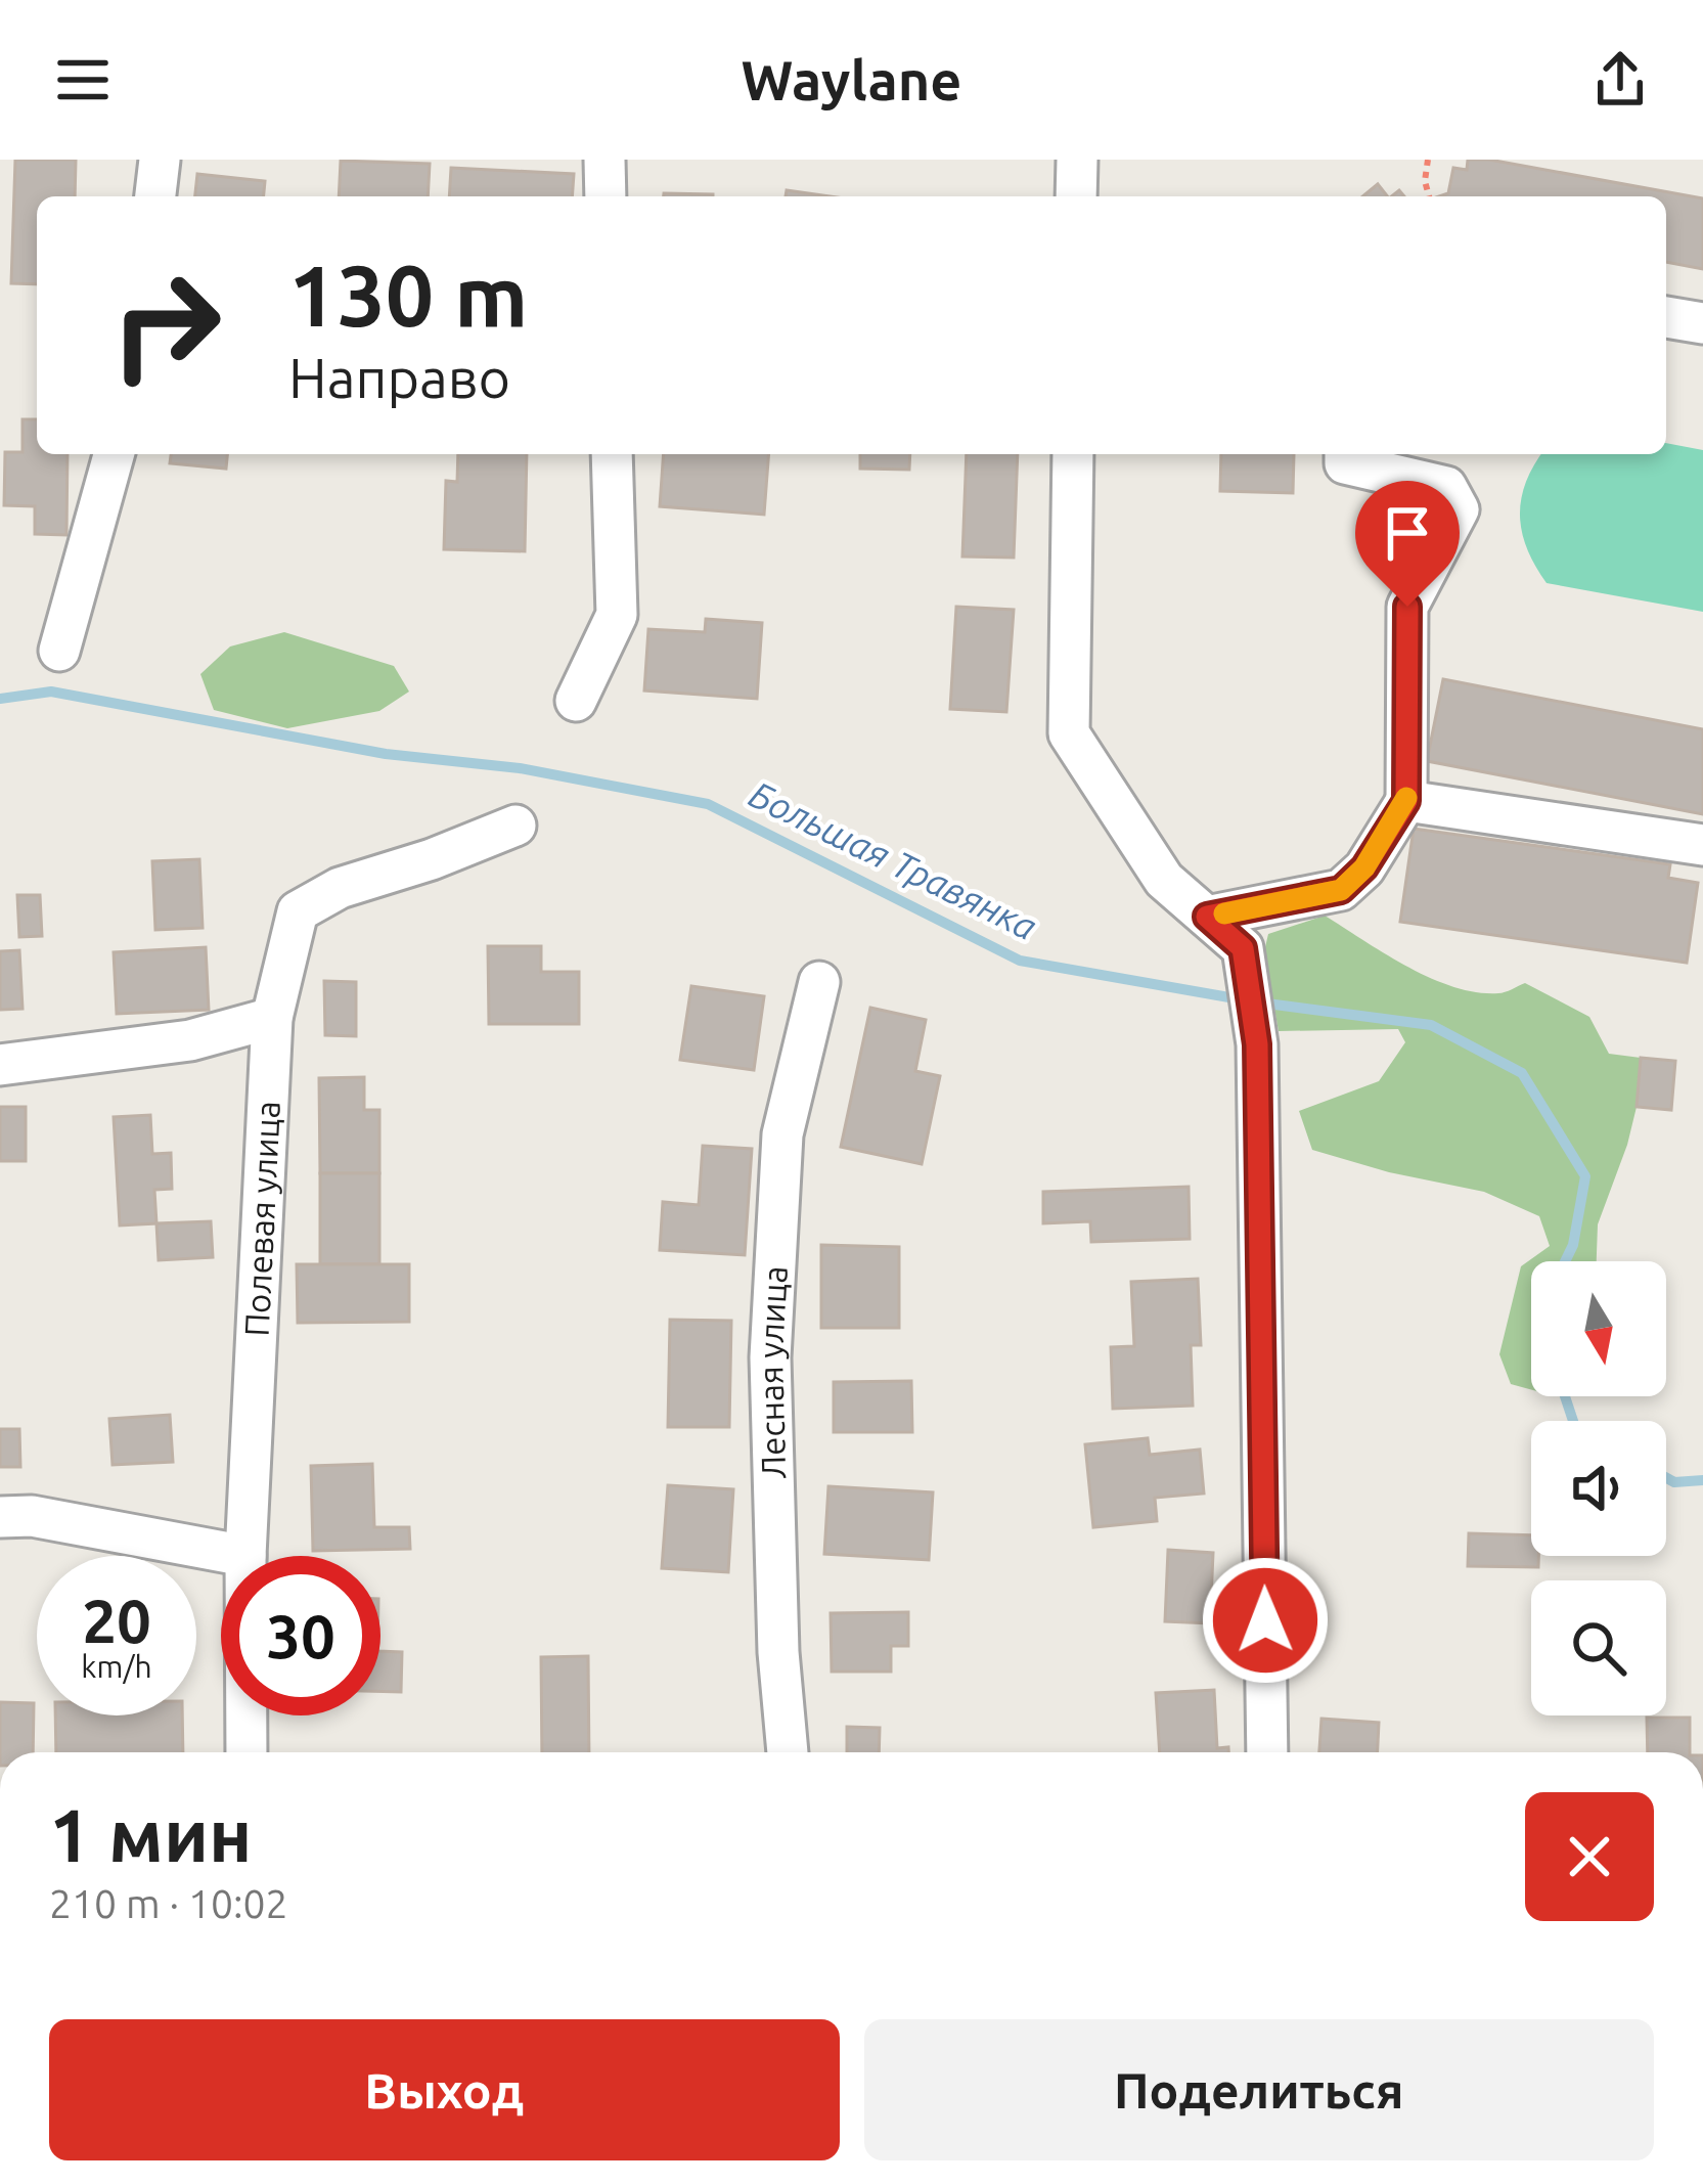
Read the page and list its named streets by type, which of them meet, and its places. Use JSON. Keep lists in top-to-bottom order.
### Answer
{
  "streets": {
    "street": ["Полевая улица", "Лесная улица"]
  },
  "water": ["Большая Травянка"],
  "north": "bottom",
  "page": {
    "header": "Waylane",
    "turn": ["130 m", "Направо"],
    "speed": "20 km/h",
    "limit": "30",
    "heading": ["1 мин", "210 m · 10:02"],
    "buttons": ["Выход", "Поделиться"]
  }
}
